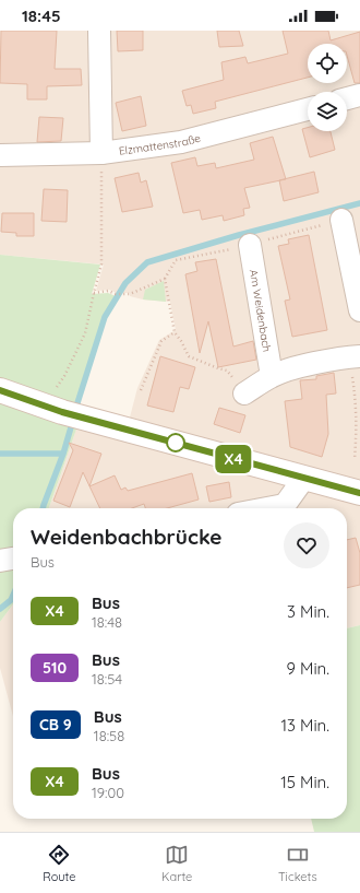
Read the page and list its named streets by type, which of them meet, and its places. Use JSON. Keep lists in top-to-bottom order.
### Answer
{
  "streets": {
    "street": ["Elzmattenstraße", "Am Weidenbach"]
  },
  "lines": ["bus line X4"],
  "page": {
    "status": "18:45",
    "on_map": "X4",
    "heading": ["Weidenbachbrücke", "Bus"],
    "list": [
      {
        "mark": "X4",
        "name": "Bus",
        "note": "18:48",
        "value": "3 Min."
      },
      {
        "mark": "510",
        "name": "Bus",
        "note": "18:54",
        "value": "9 Min."
      },
      {
        "mark": "CB 9",
        "name": "Bus",
        "note": "18:58",
        "value": "13 Min."
      },
      {
        "mark": "X4",
        "name": "Bus",
        "note": "19:00",
        "value": "15 Min."
      }
    ],
    "tabs": ["Route", "Karte", "Tickets"]
  }
}
